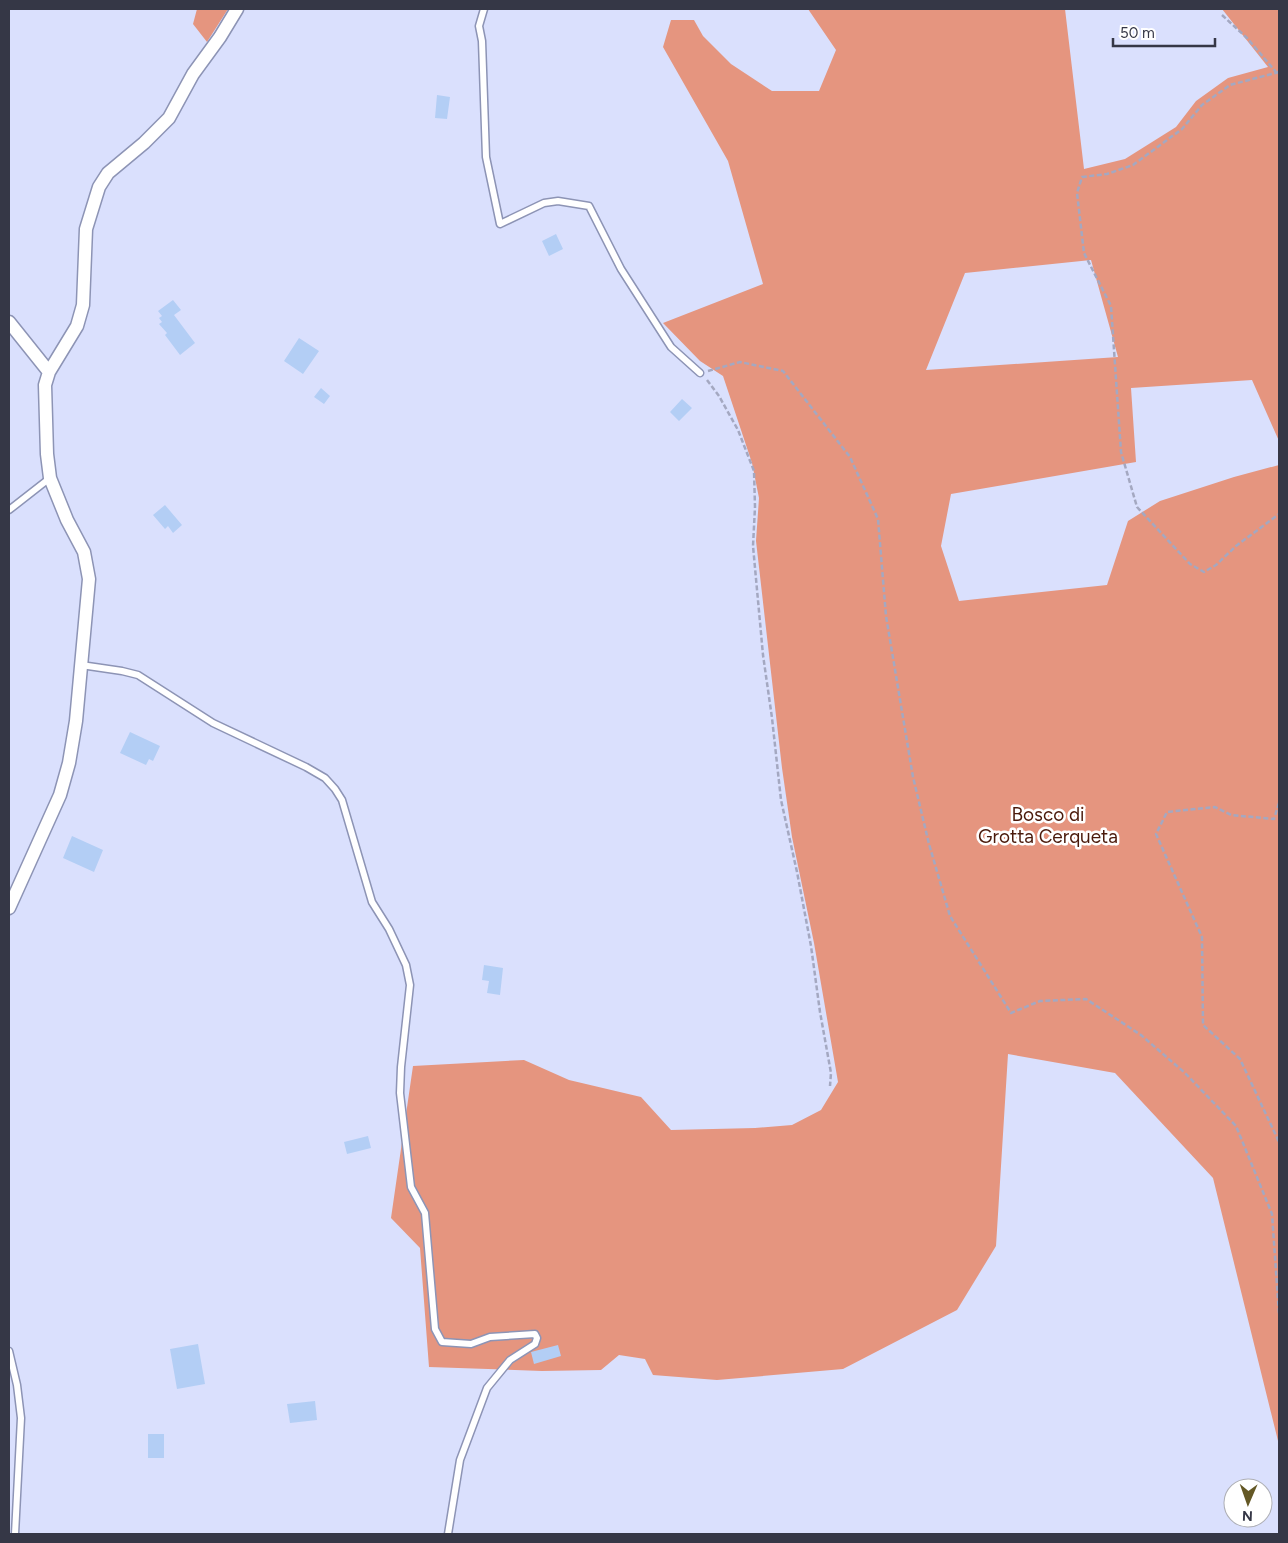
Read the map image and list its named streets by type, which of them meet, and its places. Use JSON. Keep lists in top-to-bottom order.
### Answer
{
  "parks": ["Bosco di Grotta Cerqueta"],
  "scale_bar": "50 m",
  "north": "bottom"
}
